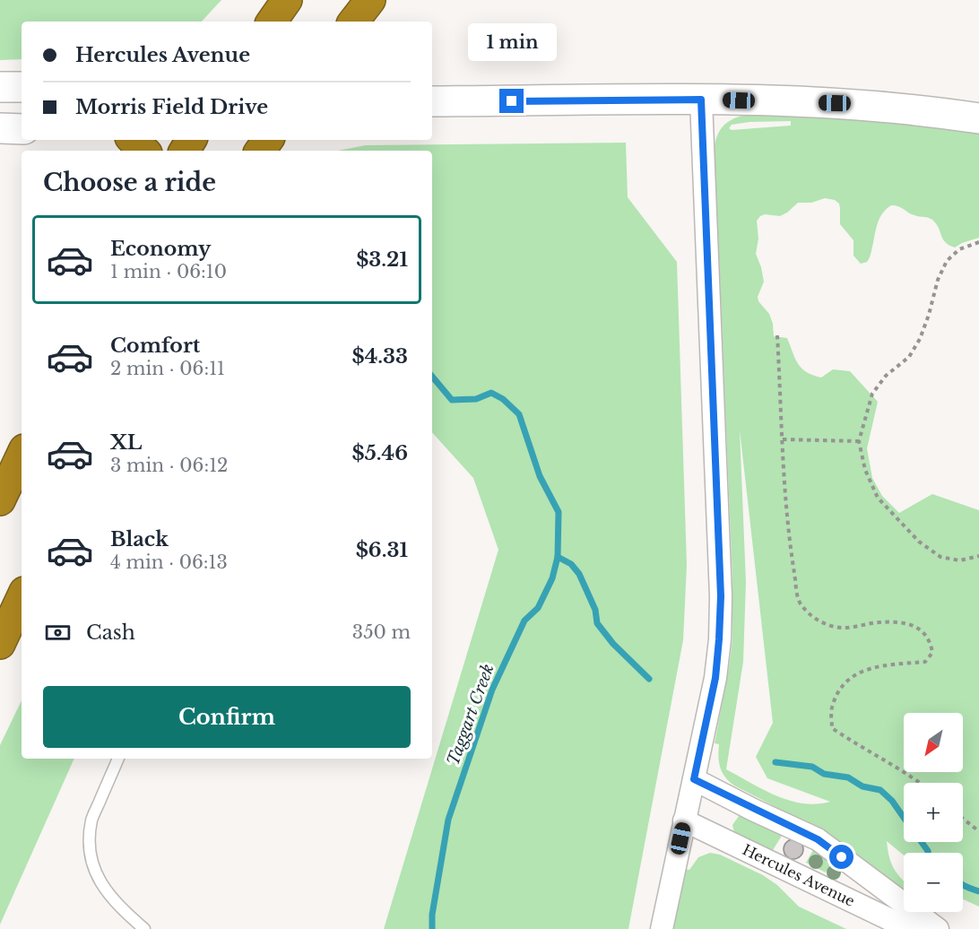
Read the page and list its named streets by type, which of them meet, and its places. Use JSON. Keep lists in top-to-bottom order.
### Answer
{
  "streets": {
    "street": ["Hercules Avenue"]
  },
  "water": ["Taggart Creek"],
  "north": "bottom left",
  "page": {
    "banner": ["Hercules Avenue", "Morris Field Drive"],
    "bubble": "1 min",
    "heading": "Choose a ride",
    "list": [
      {
        "name": "Economy",
        "note": "1 min · 06:10",
        "value": "$3.21"
      },
      {
        "name": "Comfort",
        "note": "2 min · 06:11",
        "value": "$4.33"
      },
      {
        "name": "XL",
        "note": "3 min · 06:12",
        "value": "$5.46"
      },
      {
        "name": "Black",
        "note": "4 min · 06:13",
        "value": "$6.31"
      }
    ],
    "pay": ["Cash", "350 m"],
    "buttons": "Confirm",
    "map_buttons": ["+", "−"]
  }
}
